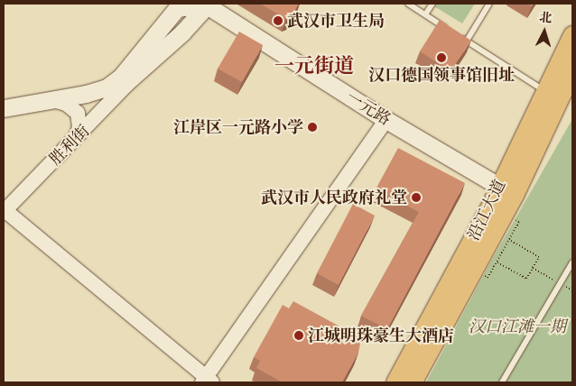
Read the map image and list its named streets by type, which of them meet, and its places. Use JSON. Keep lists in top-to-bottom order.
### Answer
{
  "streets": {
    "main road": ["一元路", "胜利街", "沿江大道"]
  },
  "crossings": [
    ["一元路", "胜利街"],
    ["一元路", "沿江大道"]
  ],
  "districts": ["一元街道"],
  "parks": ["汉口江滩一期"],
  "places": [
    "武汉市卫生局",
    "汉口德国领事馆旧址",
    "江岸区一元路小学",
    "武汉市人民政府礼堂",
    "江城明珠豪生大酒店"
  ],
  "north": "top"
}
